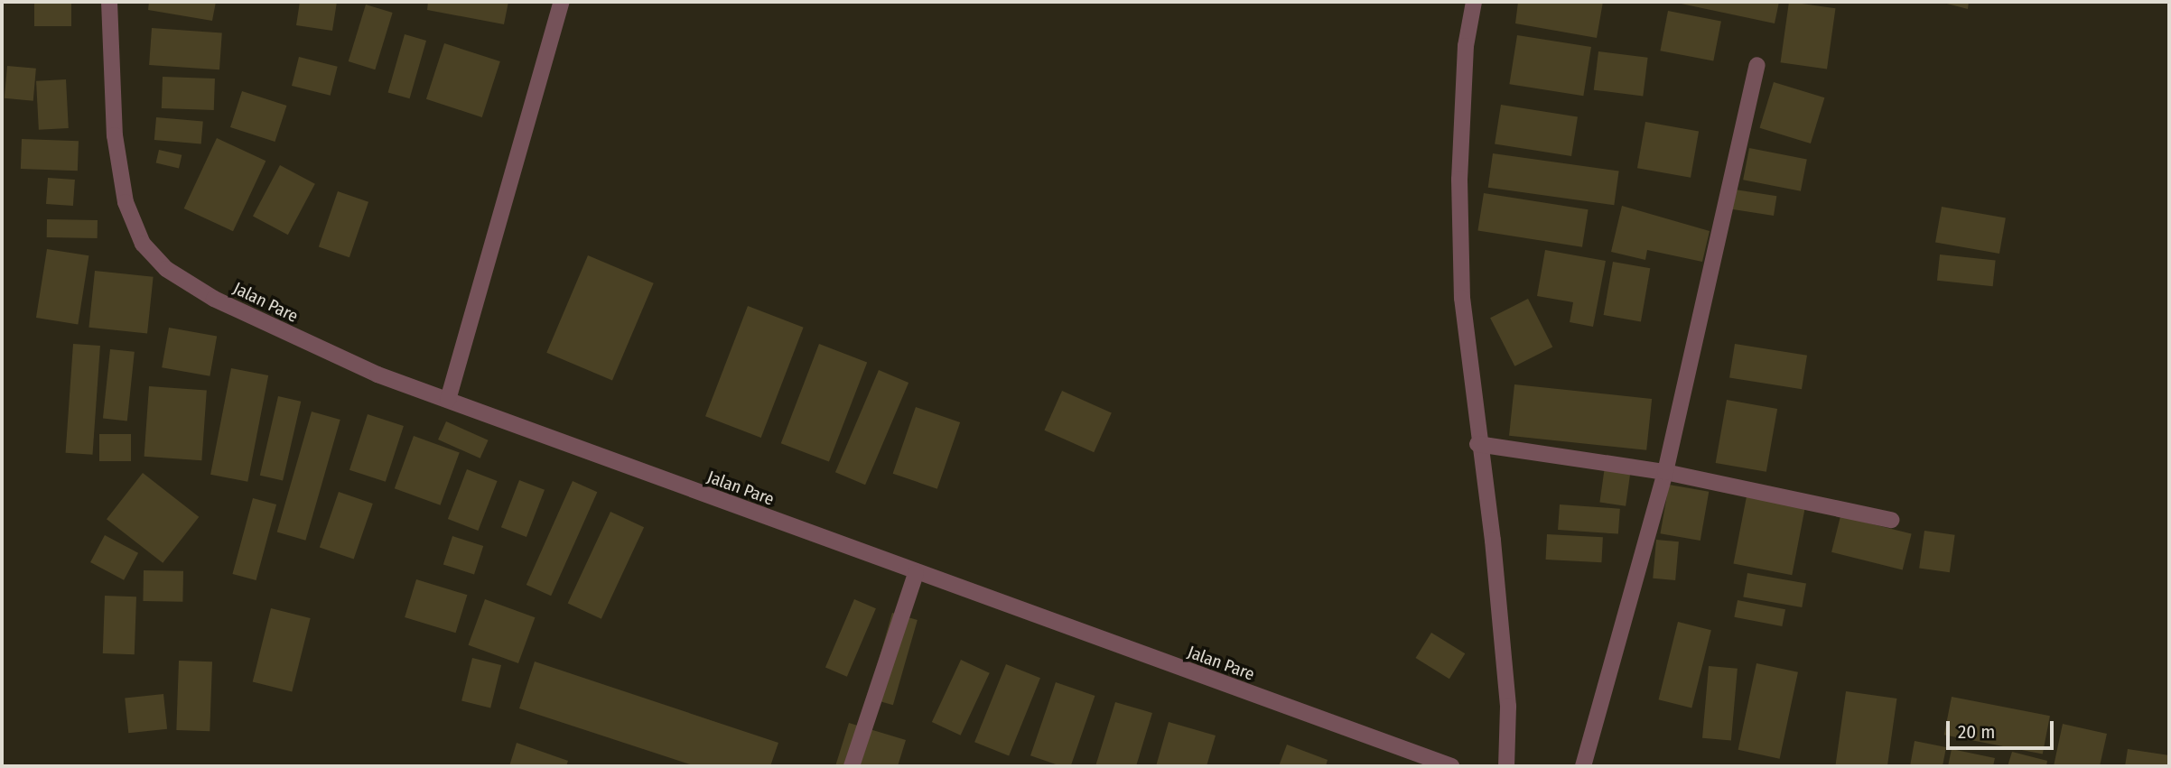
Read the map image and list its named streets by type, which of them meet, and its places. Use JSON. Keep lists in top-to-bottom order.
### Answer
{
  "streets": {
    "street": ["Jalan Pare"]
  },
  "scale_bar": "20 m"
}
